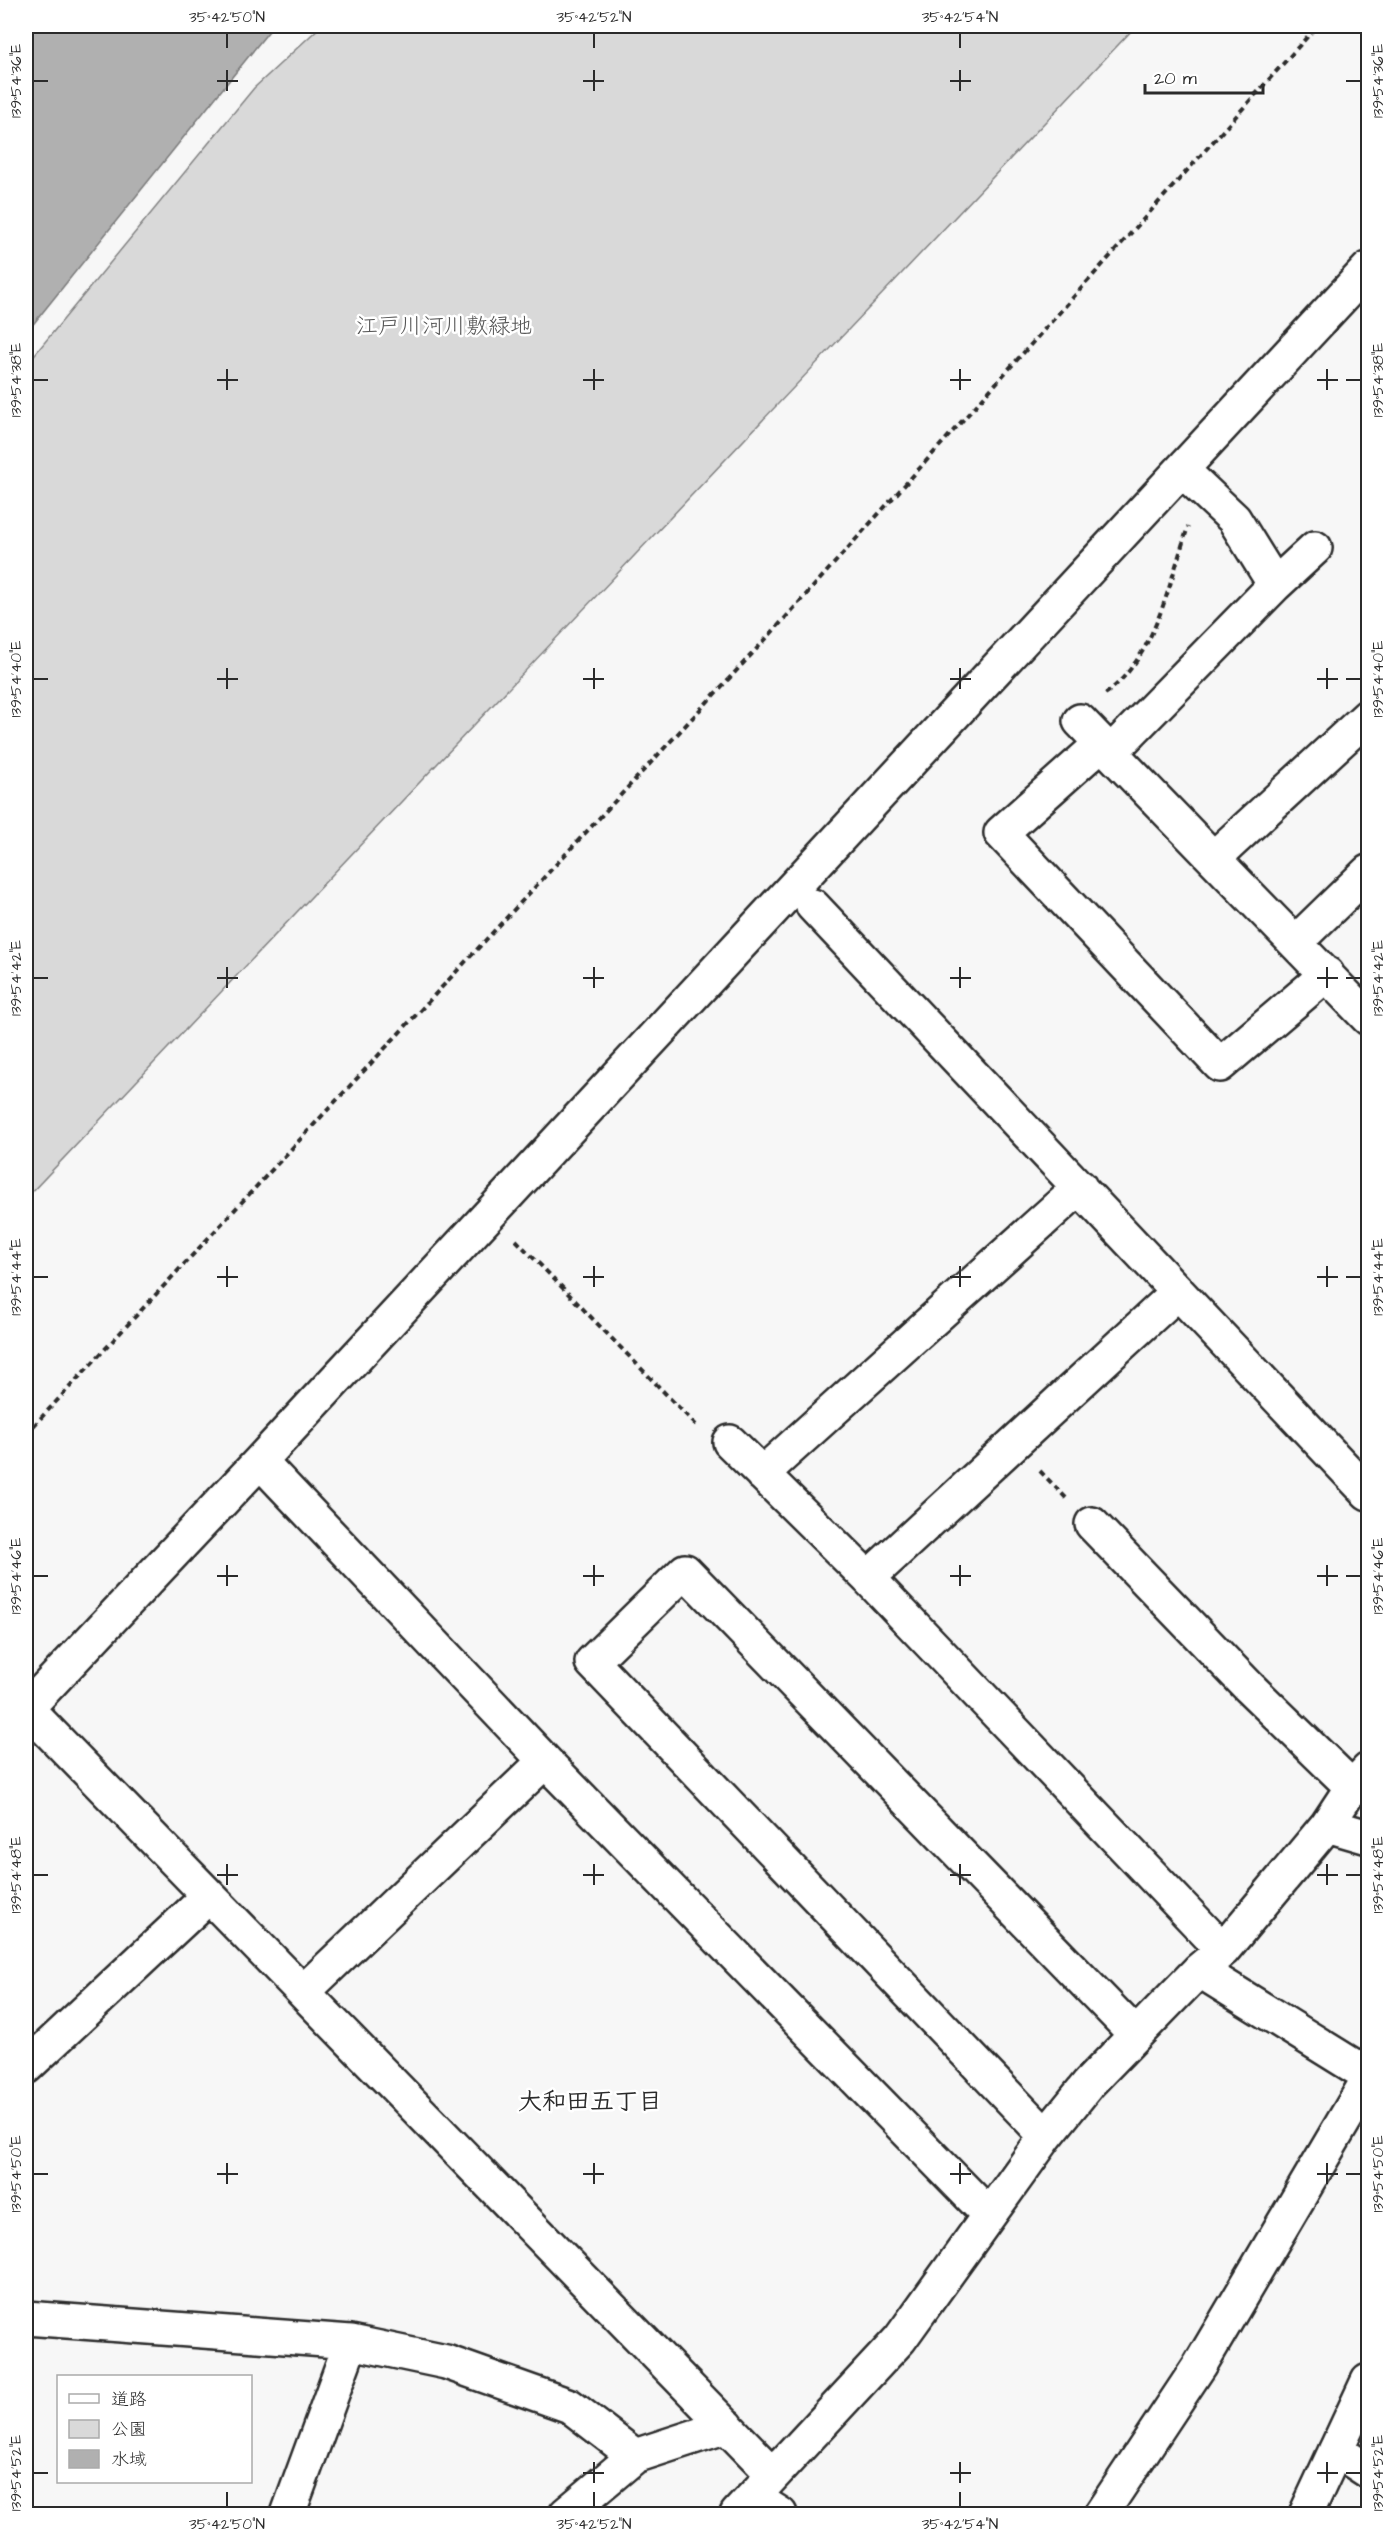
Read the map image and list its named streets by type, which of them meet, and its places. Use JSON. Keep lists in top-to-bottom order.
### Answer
{
  "districts": ["大和田五丁目"],
  "parks": ["江戸川河川敷緑地"],
  "legend": ["道路", "公園", "水域"],
  "scale_bar": "20 m",
  "coordinates": [
    "35°42'50\"N",
    "35°42'52\"N",
    "35°42'54\"N",
    "139°54'36\"E",
    "139°54'38\"E",
    "139°54'40\"E",
    "139°54'42\"E",
    "139°54'44\"E",
    "139°54'46\"E",
    "139°54'48\"E",
    "139°54'50\"E",
    "139°54'52\"E"
  ]
}
